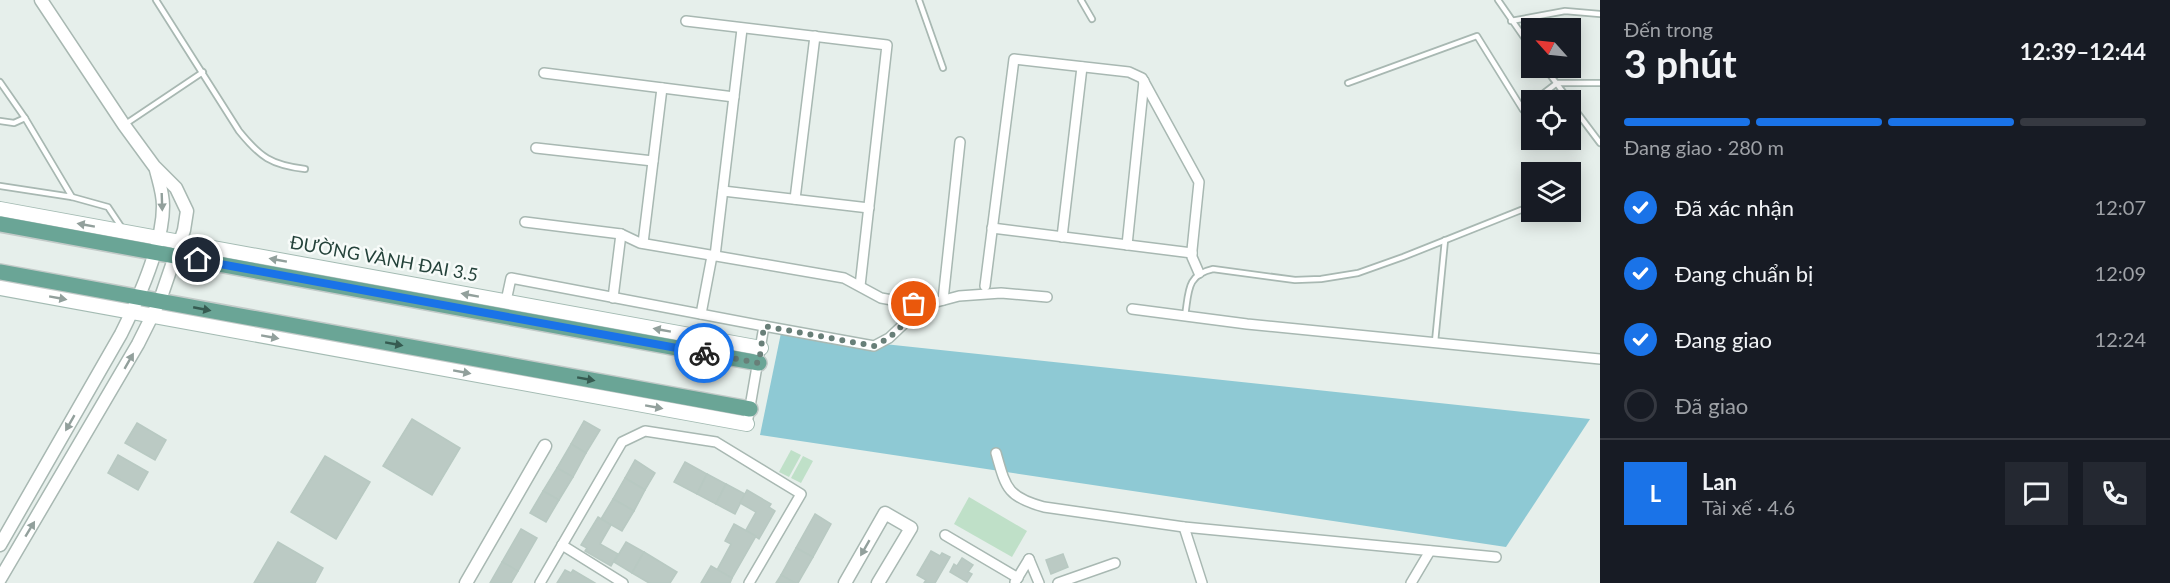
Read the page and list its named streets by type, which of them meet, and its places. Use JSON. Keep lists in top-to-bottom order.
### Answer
{
  "streets": {
    "main road": ["ĐƯỜNG VÀNH ĐAI 3.5"]
  },
  "north": "top left",
  "page": {
    "heading": ["3 phút", "Đến trong", "12:39–12:44"],
    "panel": ["Lan", "Tài xế · 4.6"],
    "bar": "Đang giao · 280 m",
    "list": [
      ["Đã xác nhận", "12:07"],
      ["Đang chuẩn bị", "12:09"],
      ["Đang giao", "12:24"],
      "Đã giao"
    ],
    "round": "L"
  }
}
